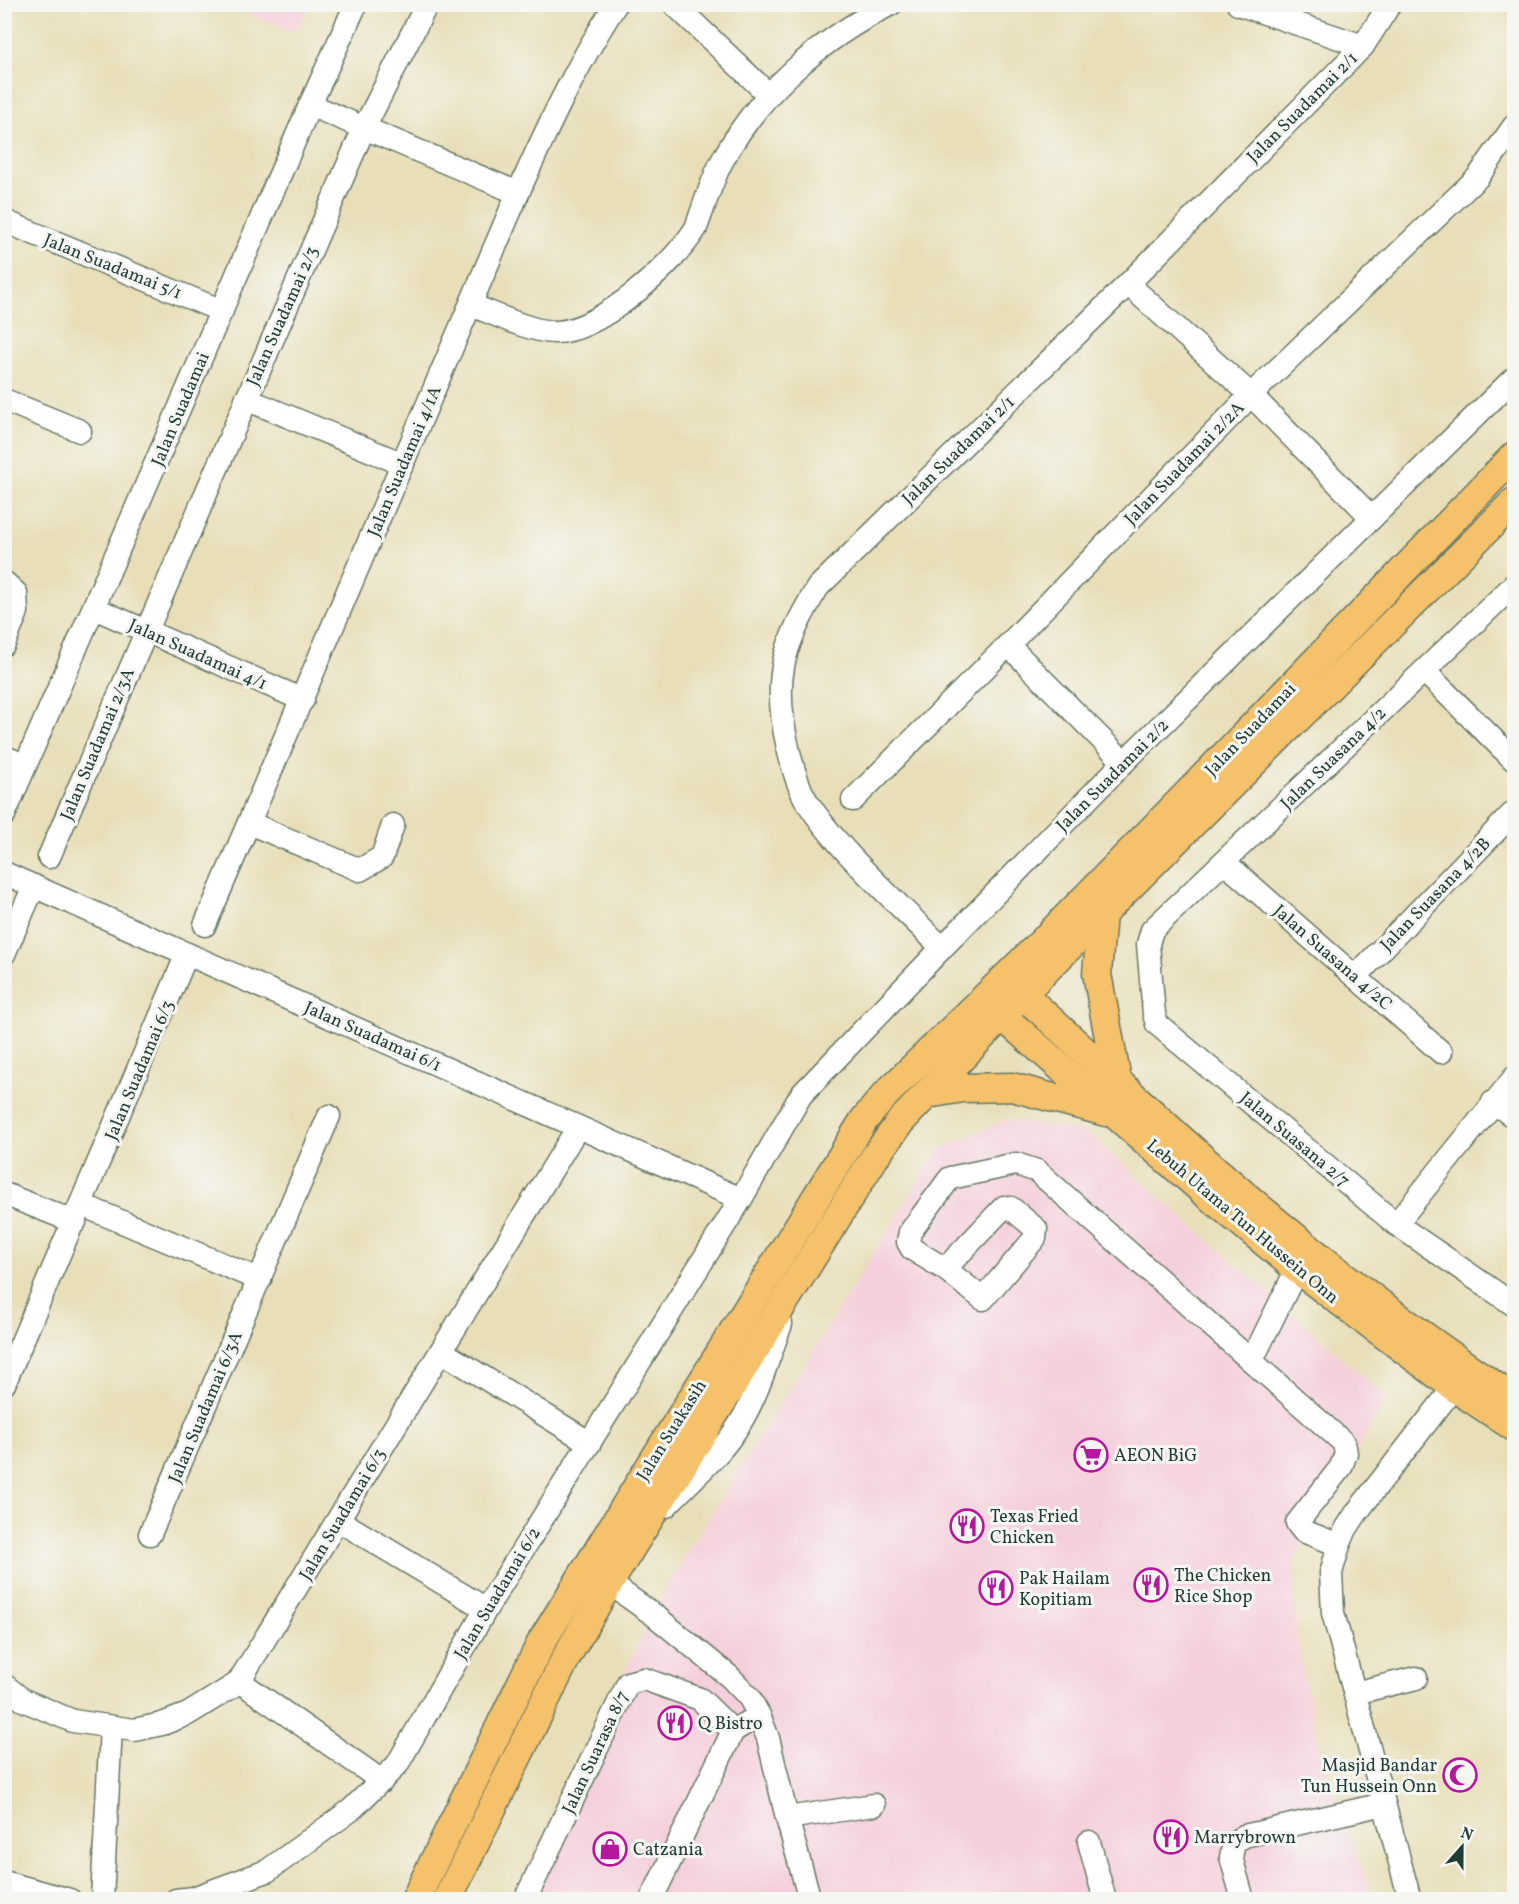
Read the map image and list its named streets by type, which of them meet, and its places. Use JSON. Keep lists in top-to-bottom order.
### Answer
{
  "streets": {
    "main road": ["Jalan Suadamai", "Lebuh Utama Tun Hussein Onn", "Jalan Suakasih"],
    "street": [
      "Jalan Suadamai 2/1",
      "Jalan Suadamai 5/1",
      "Jalan Suadamai 2/3",
      "Jalan Suadamai 4/1A",
      "Jalan Suadamai 2/2A",
      "Jalan Suadamai 4/1",
      "Jalan Suadamai 2/3A",
      "Jalan Suasana 4/2",
      "Jalan Suadamai 2/2",
      "Jalan Suasana 4/2B",
      "Jalan Suasana 4/2C",
      "Jalan Suadamai 6/1",
      "Jalan Suadamai 6/3",
      "Jalan Suasana 2/7",
      "Jalan Suadamai 6/3A",
      "Jalan Suadamai 6/2",
      "Jalan Suarasa 8/7"
    ]
  },
  "crossings": [
    ["Jalan Suadamai 2/1", "Jalan Suadamai 2/2"],
    ["Jalan Suadamai 5/1", "Jalan Suadamai"],
    ["Jalan Suadamai 2/3", "Jalan Suadamai 4/1"],
    ["Jalan Suadamai 2/3", "Jalan Suadamai 2/3A"],
    ["Jalan Suadamai", "Jalan Suadamai 4/1"],
    ["Jalan Suadamai", "Lebuh Utama Tun Hussein Onn"],
    ["Jalan Suadamai", "Jalan Suakasih"],
    ["Jalan Suadamai 4/1A", "Jalan Suadamai 4/1"],
    ["Jalan Suadamai 4/1", "Jalan Suadamai 2/3A"],
    ["Jalan Suasana 4/2", "Jalan Suasana 4/2C"],
    ["Jalan Suasana 4/2", "Jalan Suasana 2/7"],
    ["Jalan Suadamai 2/2", "Jalan Suadamai 6/1"],
    ["Jalan Suadamai 2/2", "Jalan Suadamai 6/2"],
    ["Jalan Suasana 4/2B", "Jalan Suasana 4/2C"],
    ["Jalan Suadamai 6/1", "Jalan Suadamai 6/3"],
    ["Jalan Suadamai 6/1", "Jalan Suadamai 6/2"],
    ["Lebuh Utama Tun Hussein Onn", "Jalan Suakasih"]
  ],
  "places": {
    "supermarket": ["AEON BiG"],
    "restaurant": [
      "Texas Fried Chicken",
      "The Chicken Rice Shop",
      "Pak Hailam Kopitiam",
      "Q Bistro",
      "Marrybrown"
    ],
    "mosque": ["Masjid Bandar Tun Hussein Onn"],
    "shop": ["Catzania"]
  },
  "north": "top"
}
